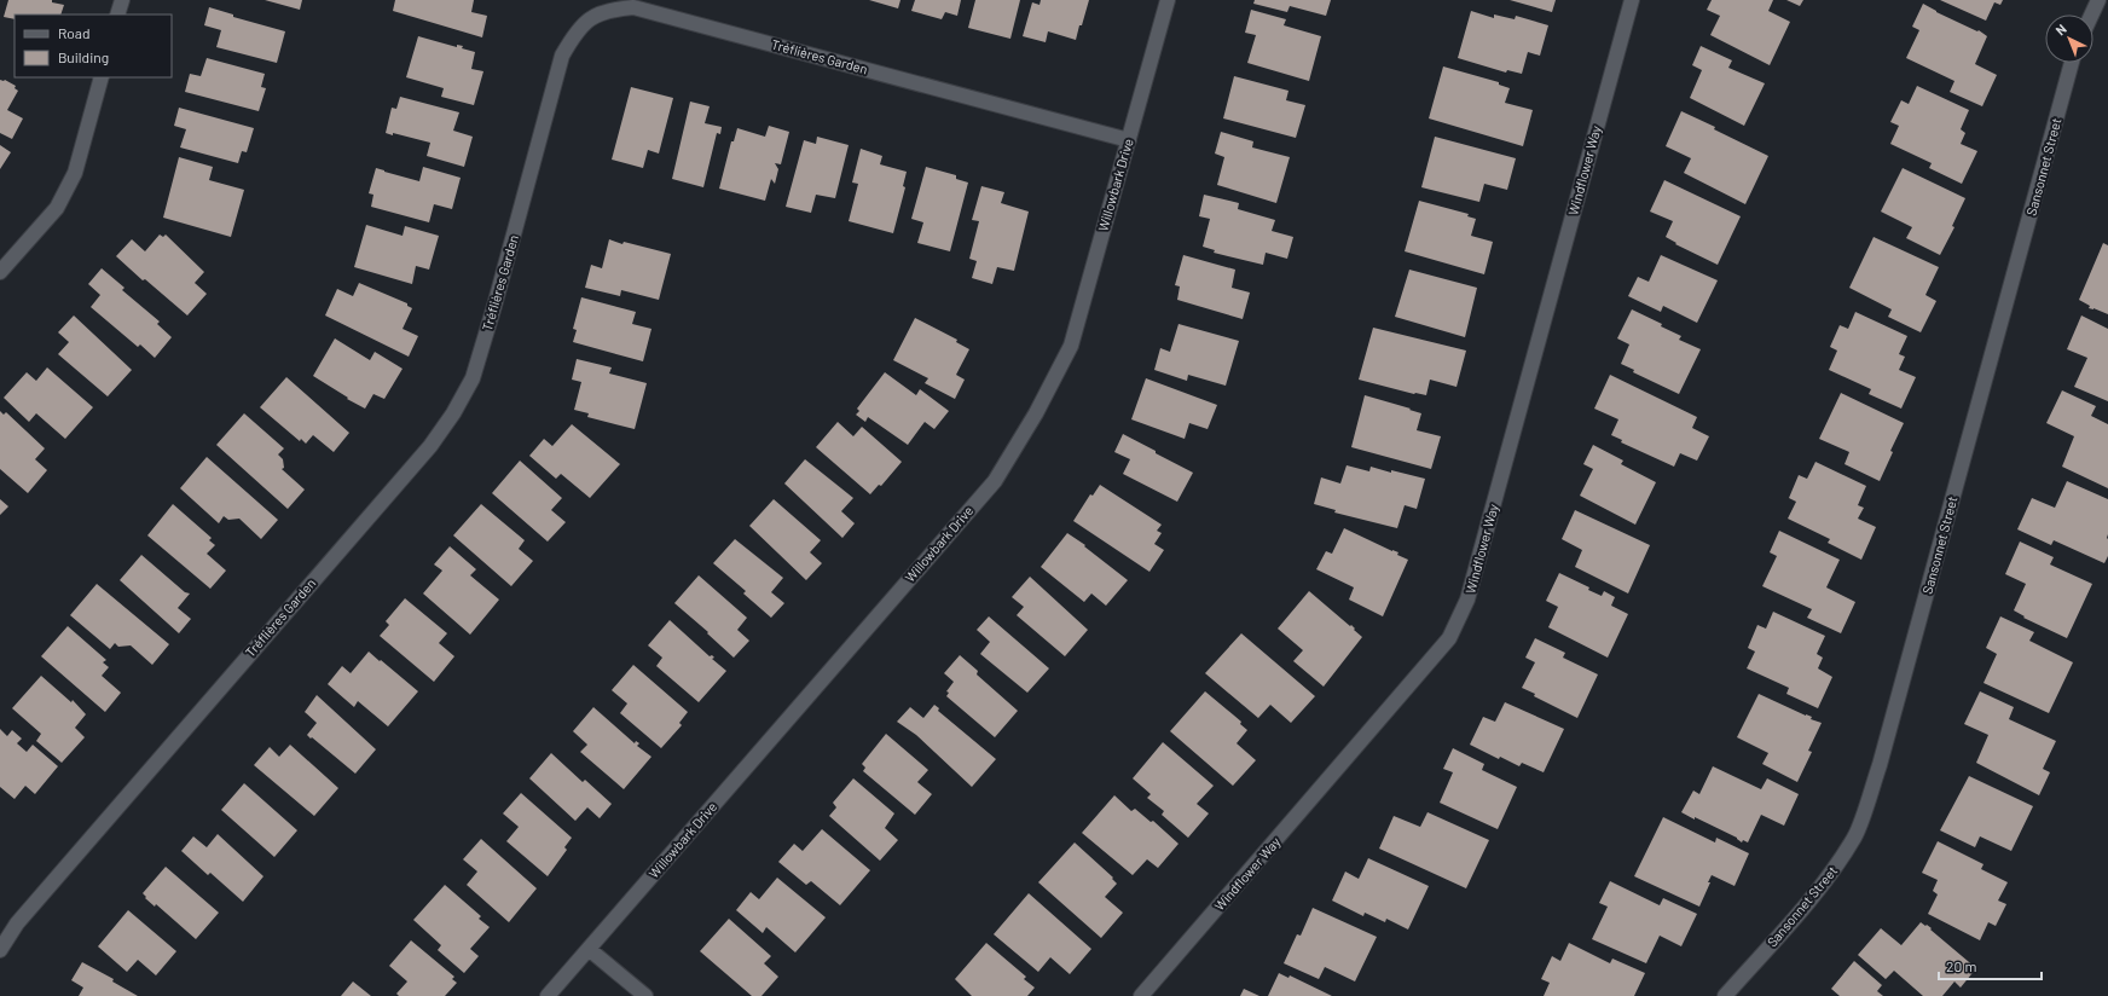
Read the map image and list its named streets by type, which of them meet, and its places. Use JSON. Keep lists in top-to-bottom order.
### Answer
{
  "streets": {
    "street": [
      "Tréflières Garden",
      "Sansonnet Street",
      "Windflower Way",
      "Willowbark Drive"
    ]
  },
  "crossings": [
    ["Tréflières Garden", "Willowbark Drive"]
  ],
  "legend": ["Road", "Building"],
  "scale_bar": "20 m",
  "north": "top left"
}
